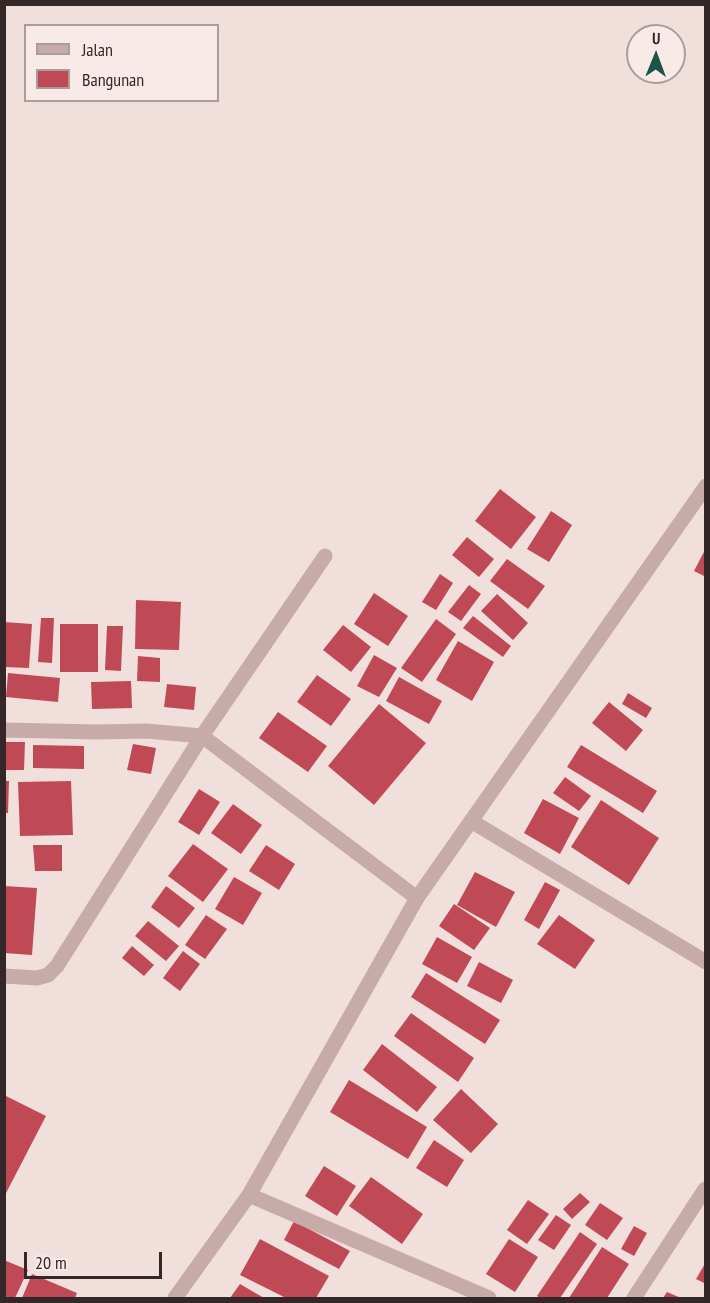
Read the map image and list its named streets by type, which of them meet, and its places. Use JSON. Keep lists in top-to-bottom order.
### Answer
{
  "legend": ["Jalan", "Bangunan"],
  "scale_bar": "20 m",
  "north": "top"
}
